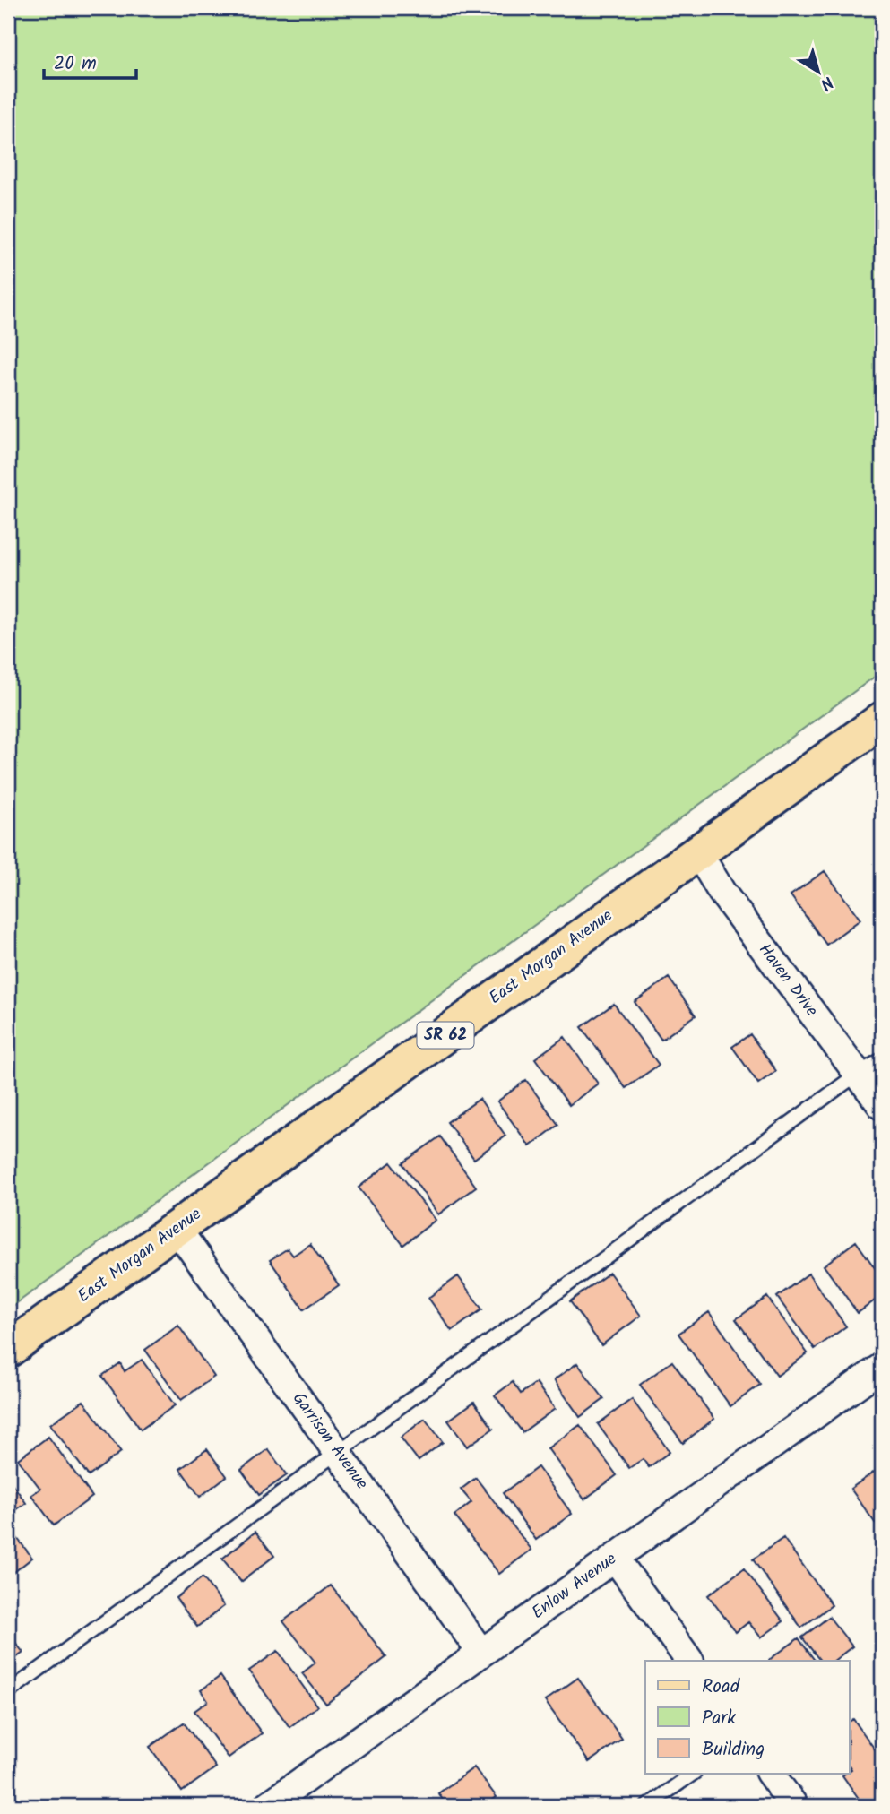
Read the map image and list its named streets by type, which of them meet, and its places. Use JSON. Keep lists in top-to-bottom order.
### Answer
{
  "streets": {
    "main road": ["East Morgan Avenue", "SR 62"],
    "street": ["Haven Drive", "Garrison Avenue", "Enlow Avenue"]
  },
  "crossings": [
    ["East Morgan Avenue", "Haven Drive"],
    ["East Morgan Avenue", "Garrison Avenue"],
    ["Garrison Avenue", "Enlow Avenue"]
  ],
  "legend": ["Road", "Park", "Building"],
  "scale_bar": "20 m",
  "north": "bottom right"
}
